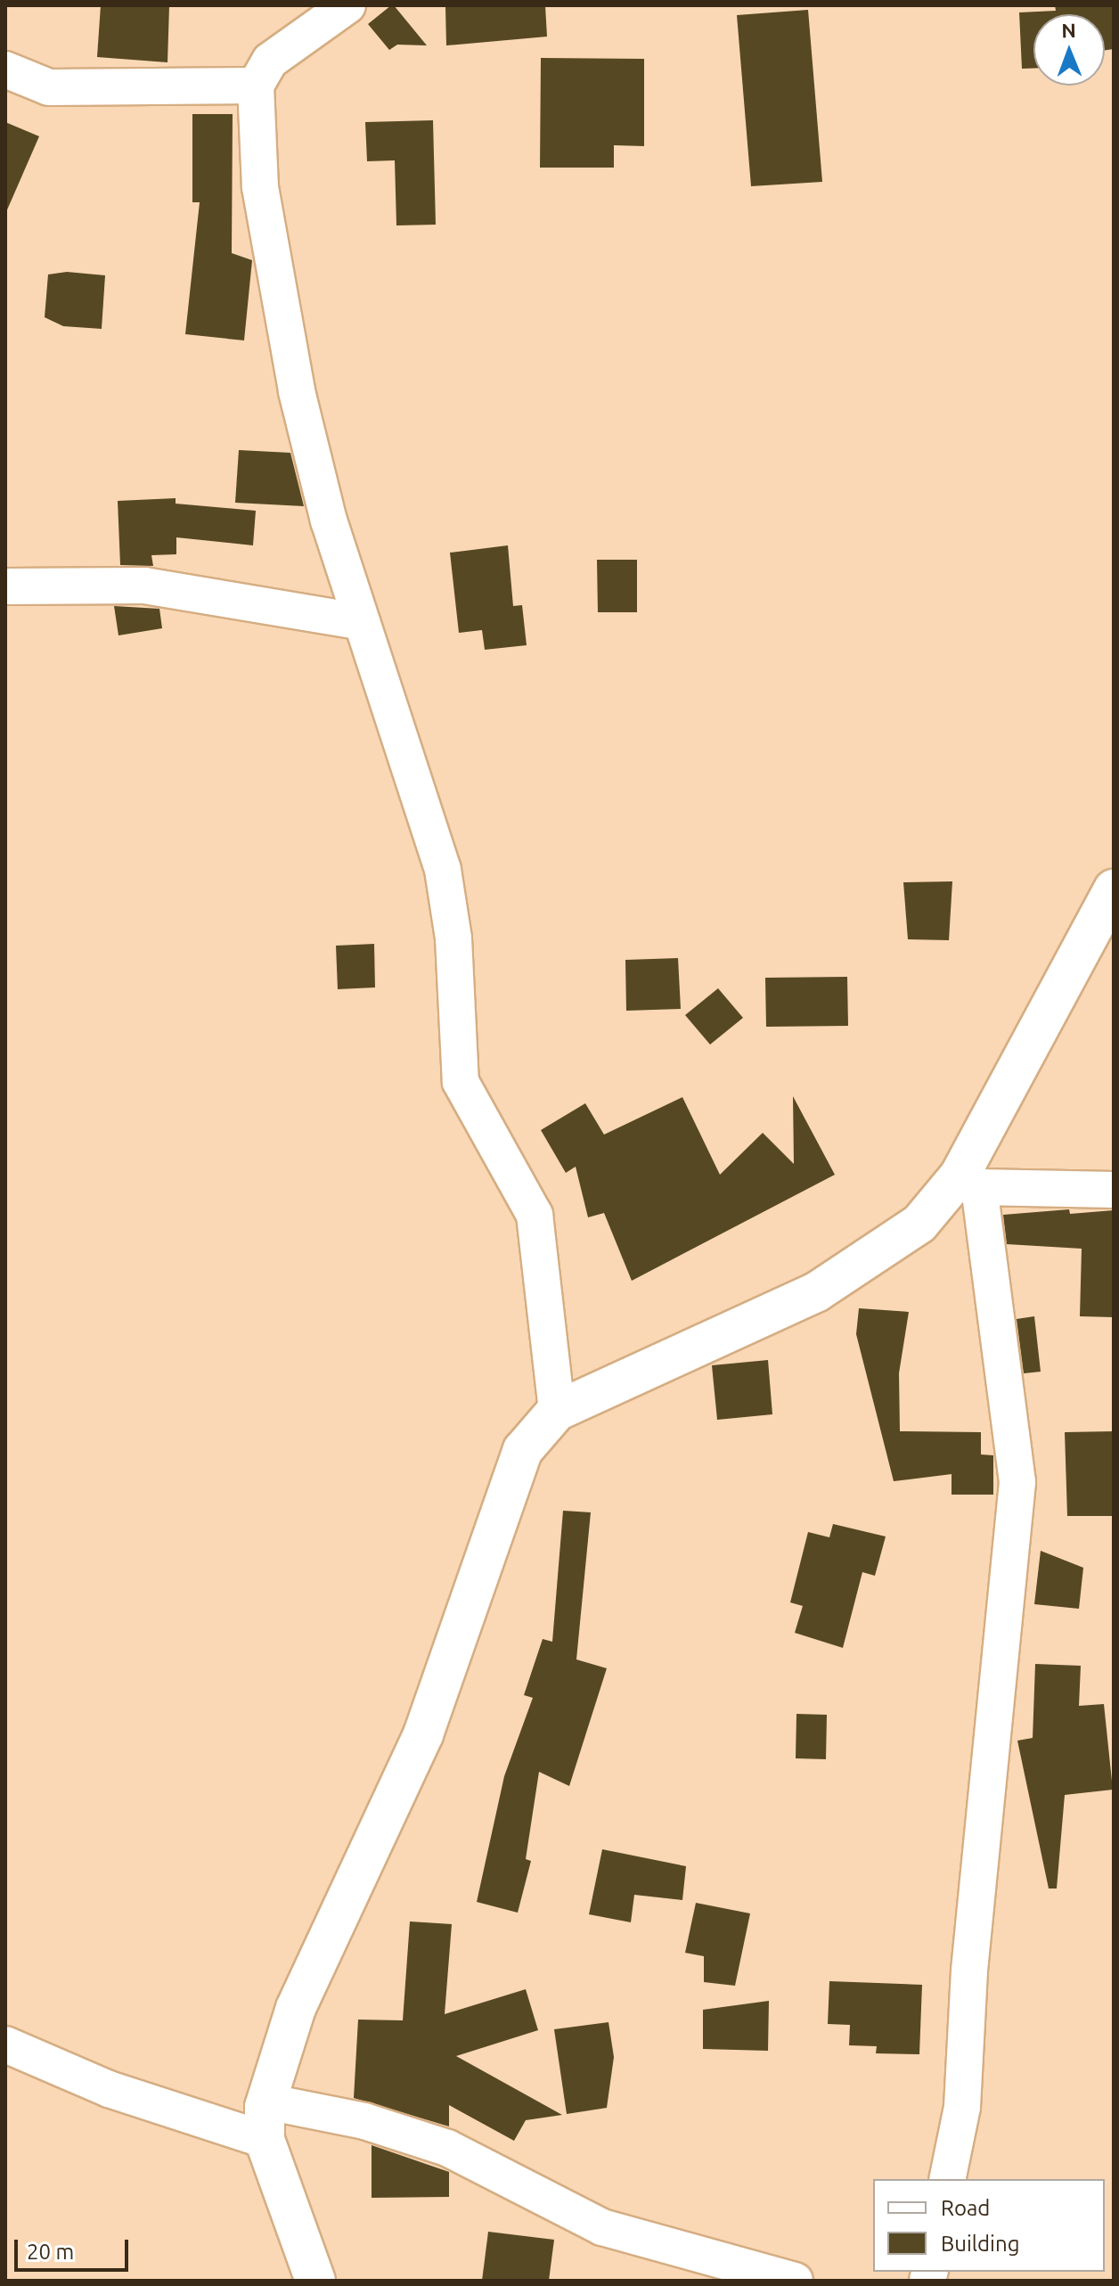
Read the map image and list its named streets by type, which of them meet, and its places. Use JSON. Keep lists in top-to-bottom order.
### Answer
{
  "legend": ["Road", "Building"],
  "scale_bar": "20 m",
  "north": "top"
}
